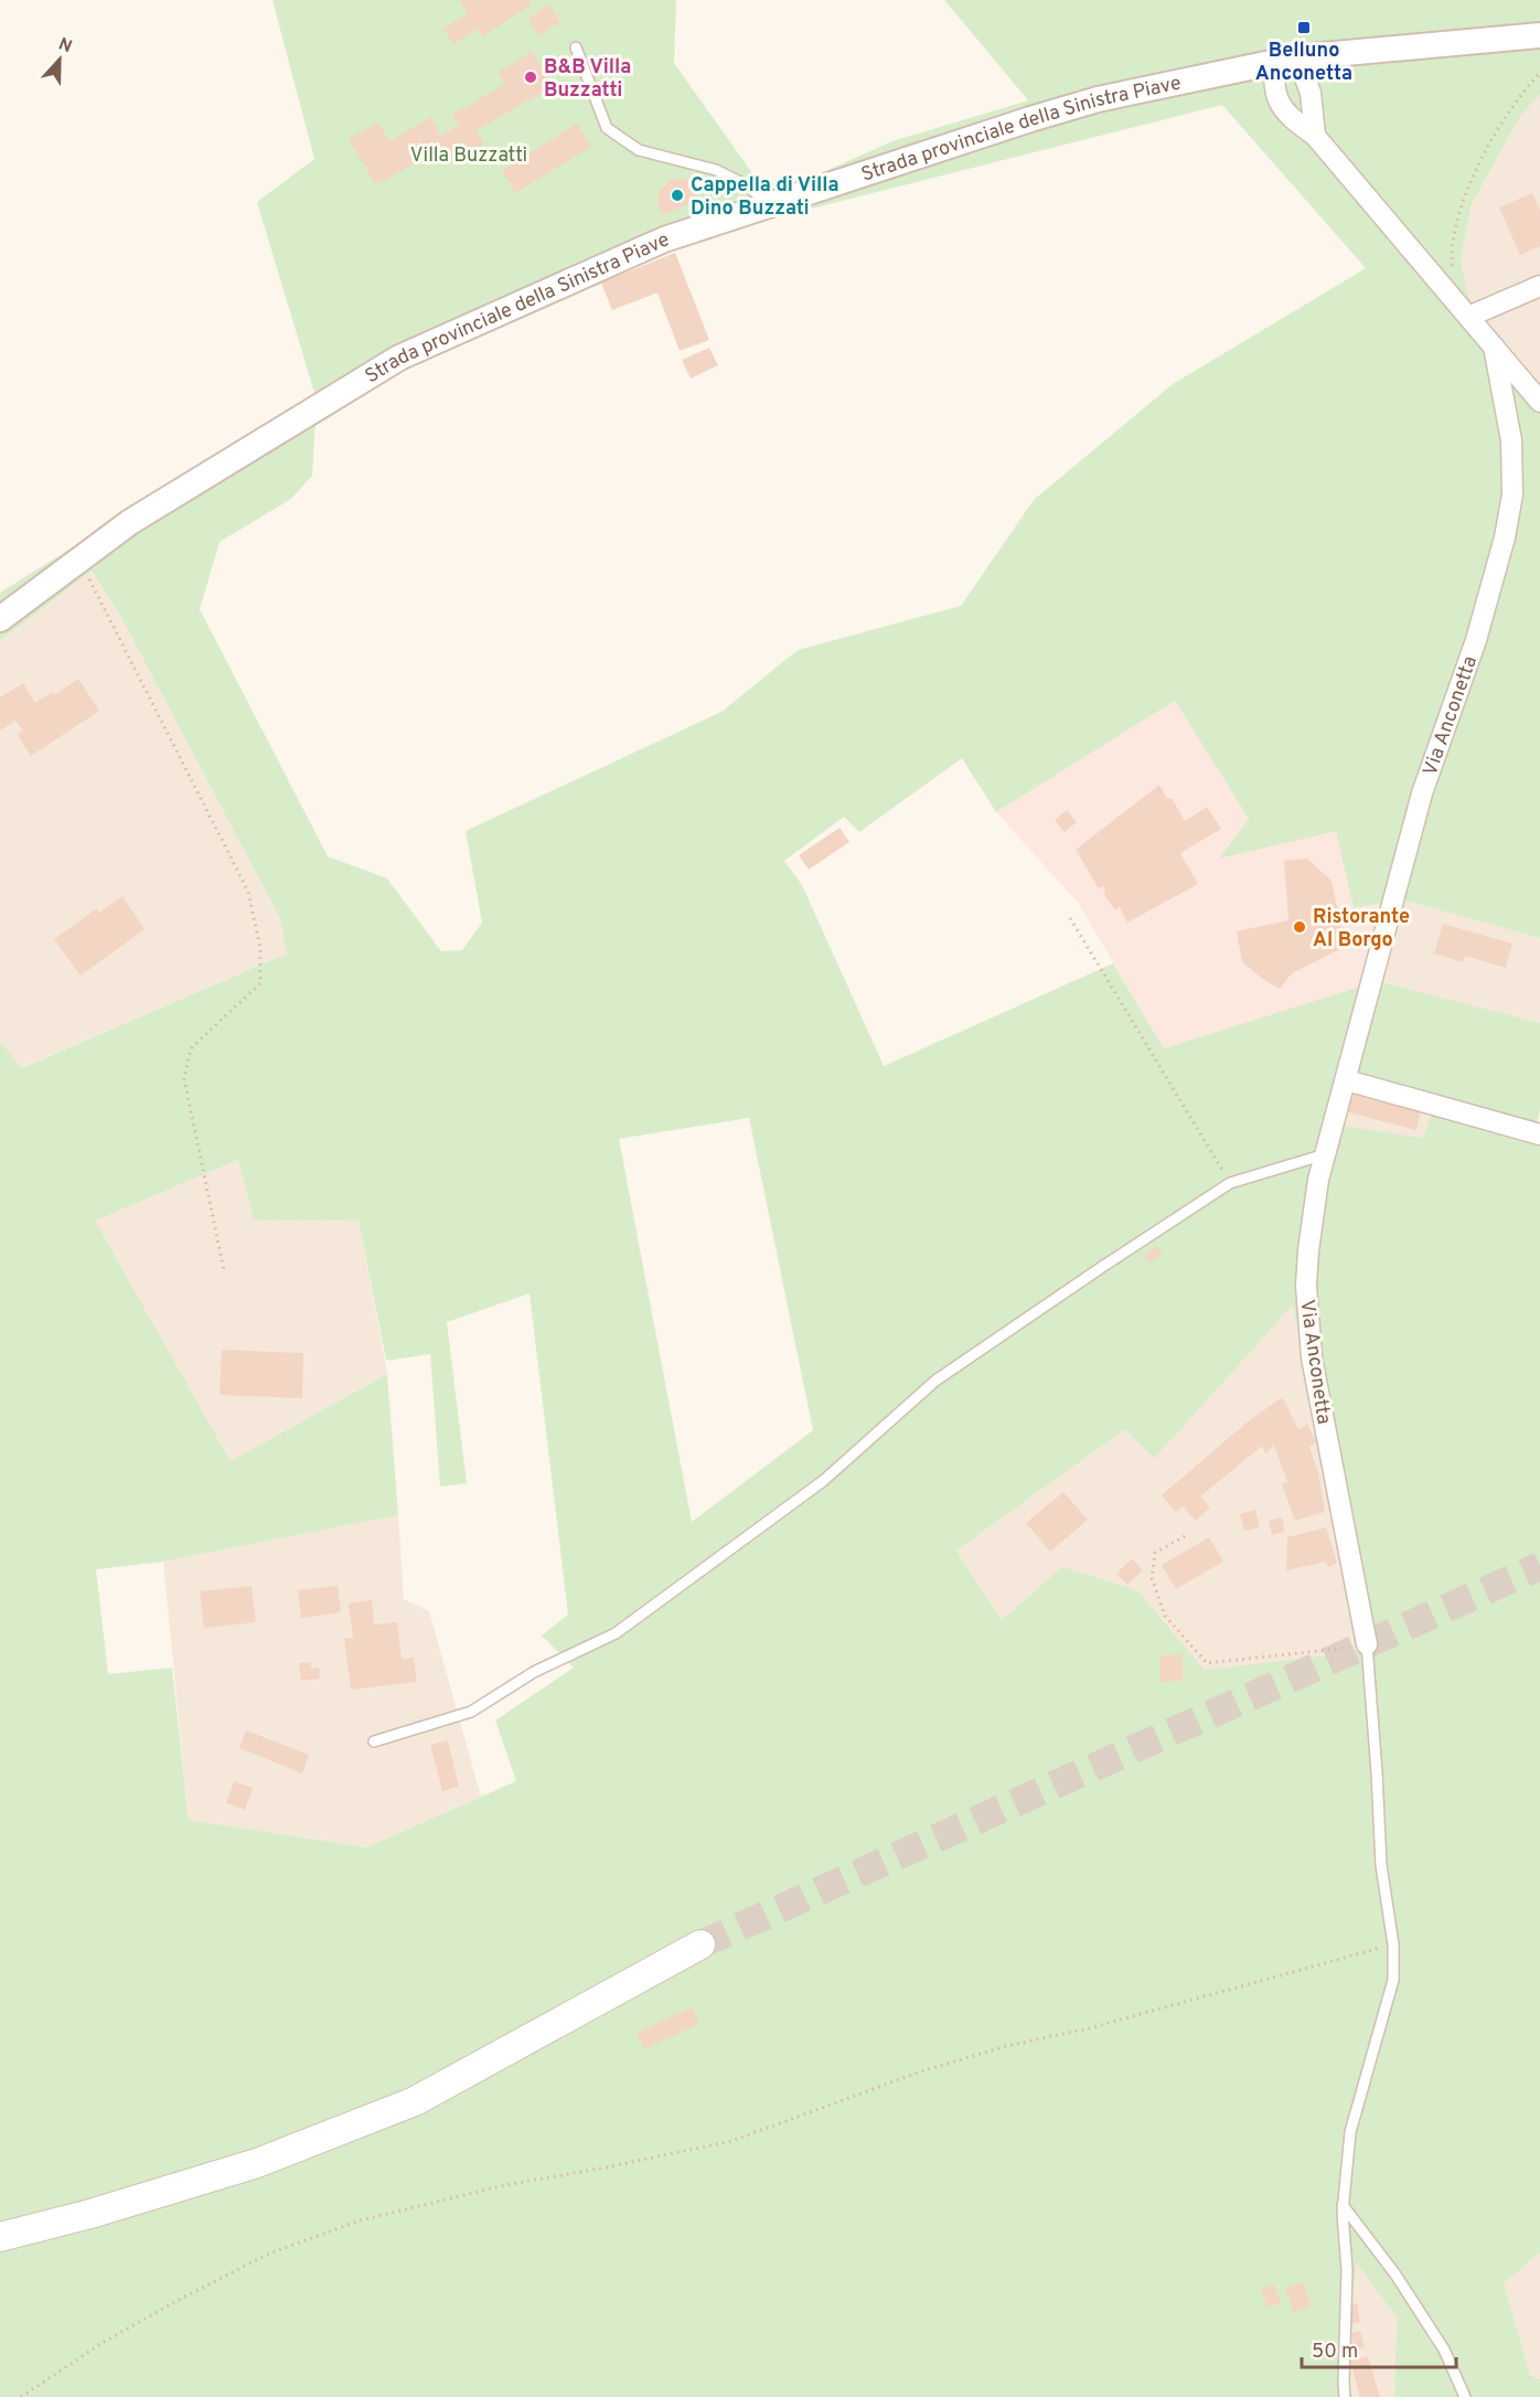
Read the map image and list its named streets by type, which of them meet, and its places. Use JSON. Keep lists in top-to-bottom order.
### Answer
{
  "streets": {
    "street": ["Strada provinciale della Sinistra Piave", "Via Anconetta"]
  },
  "crossings": [
    ["Strada provinciale della Sinistra Piave", "Via Anconetta"]
  ],
  "parks": ["Villa Buzzatti"],
  "places": {
    "transit": ["Belluno Anconetta"],
    "other": ["B&B Villa Buzzatti", "Cappella di Villa Dino Buzzati", "Ristorante Al Borgo"]
  },
  "scale_bar": "50 m",
  "north": "top"
}
